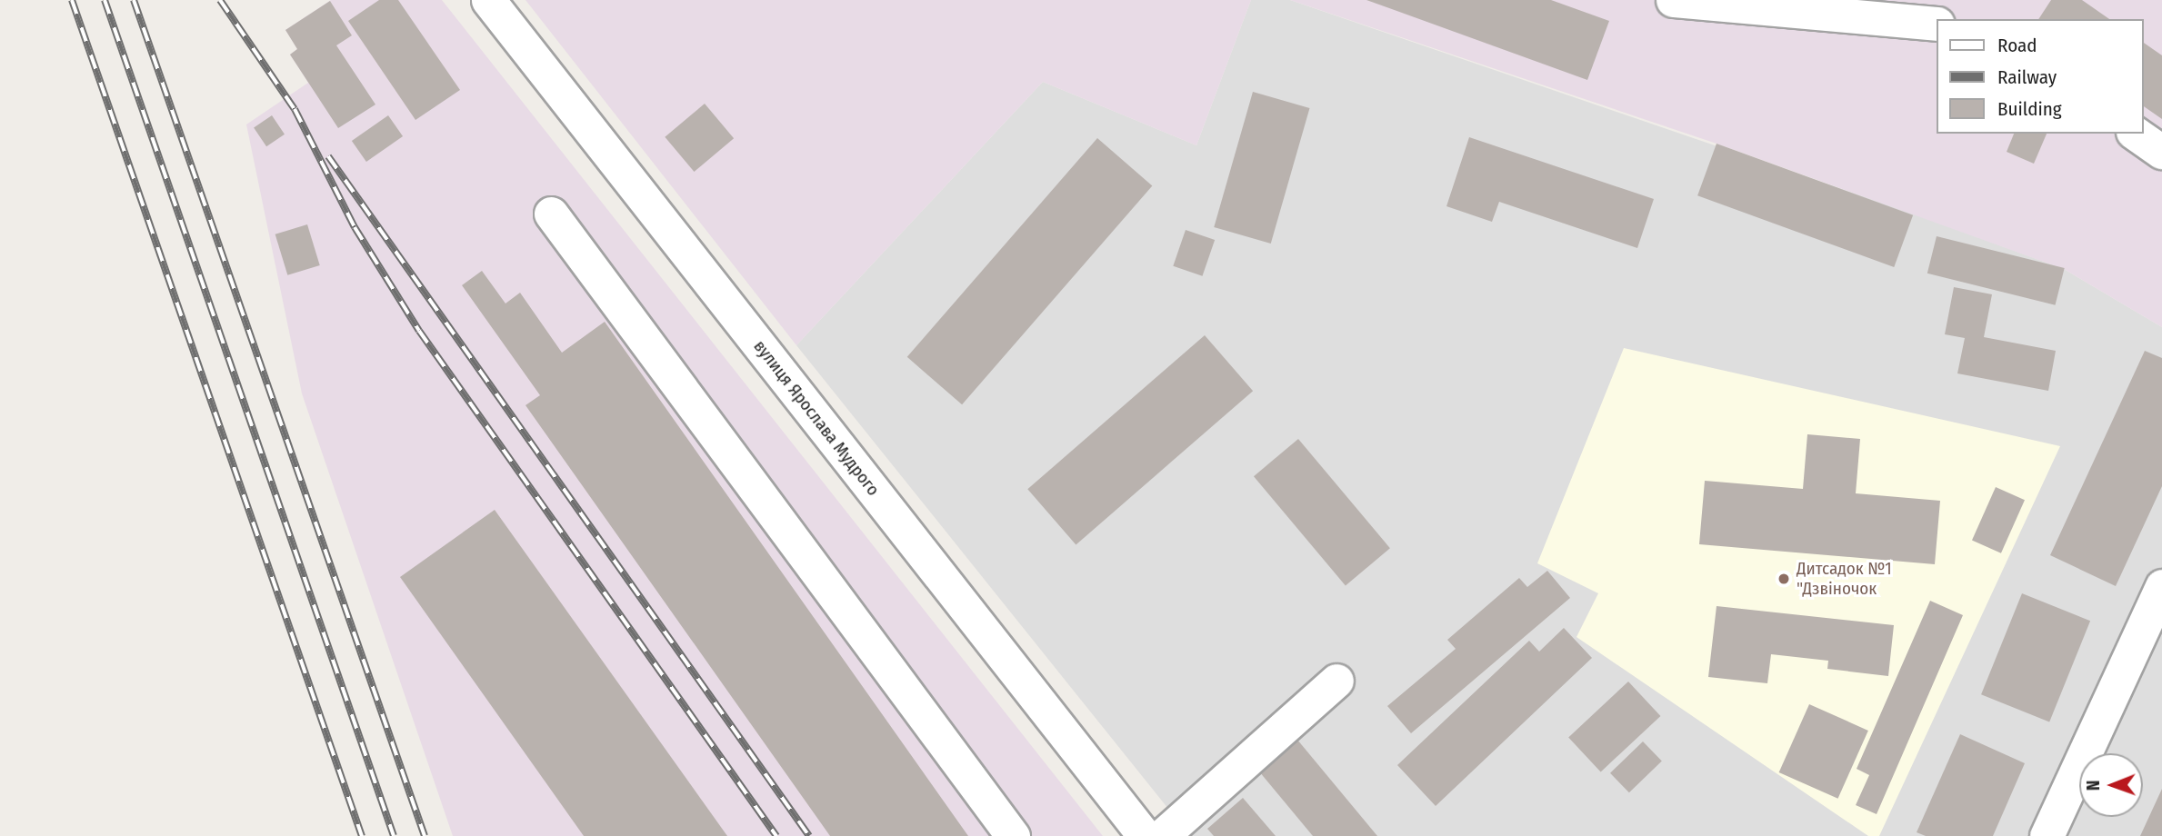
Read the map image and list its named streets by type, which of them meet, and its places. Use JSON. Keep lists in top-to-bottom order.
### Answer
{
  "streets": {
    "street": ["вулиця Ярослава Мудрого"]
  },
  "places": ["Дитсадок №1 \"Дзвіночок"],
  "legend": ["Road", "Railway", "Building"],
  "north": "left"
}
